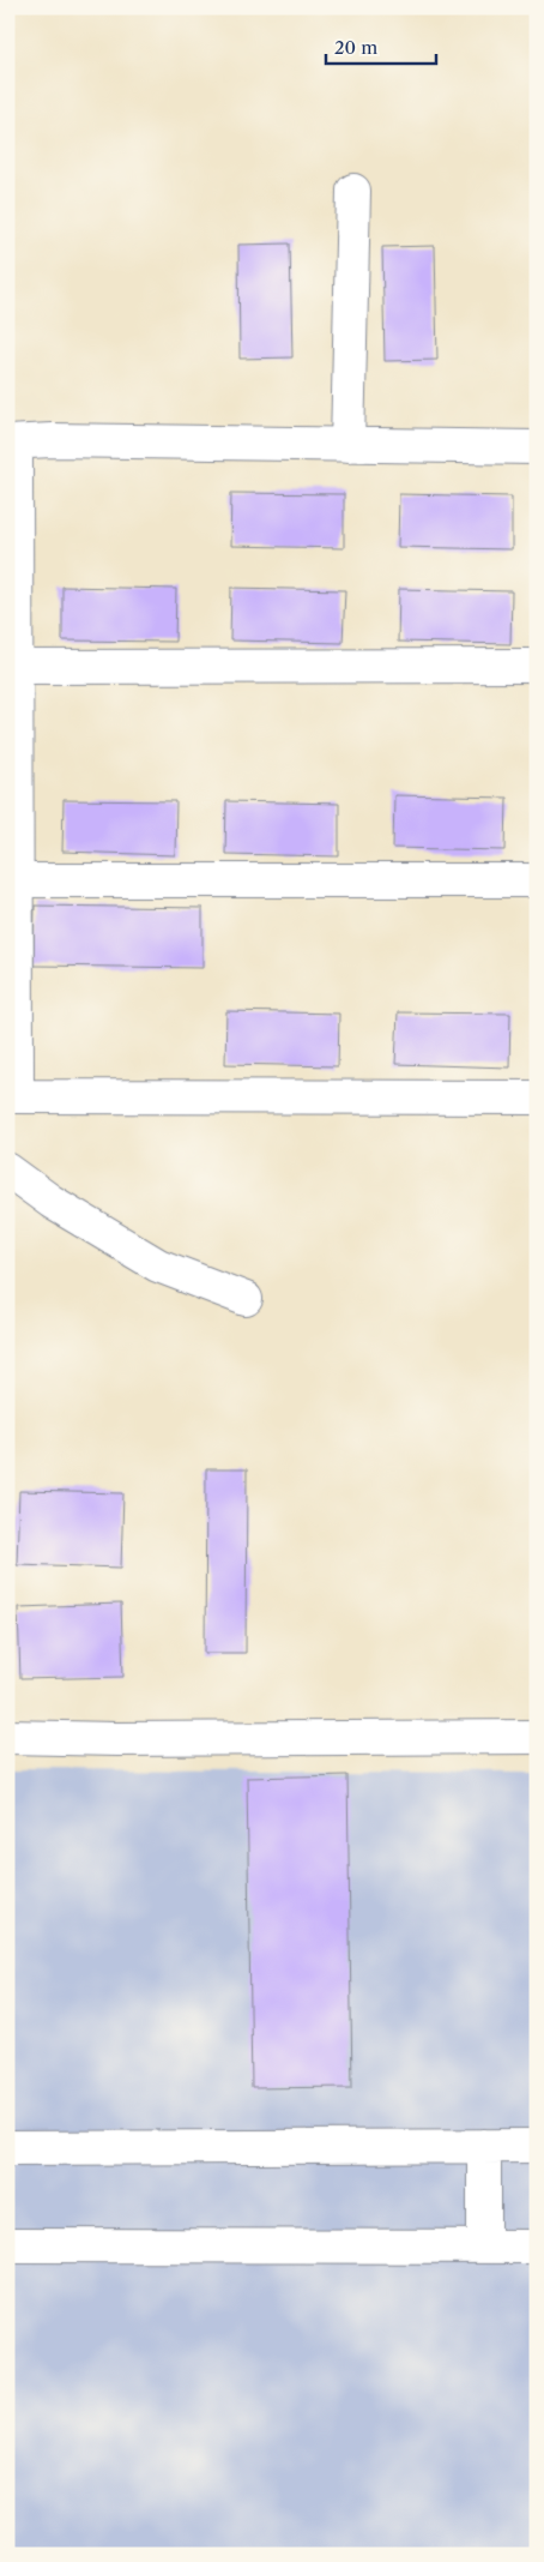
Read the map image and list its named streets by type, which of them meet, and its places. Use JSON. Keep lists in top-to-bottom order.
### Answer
{
  "scale_bar": "20 m"
}
